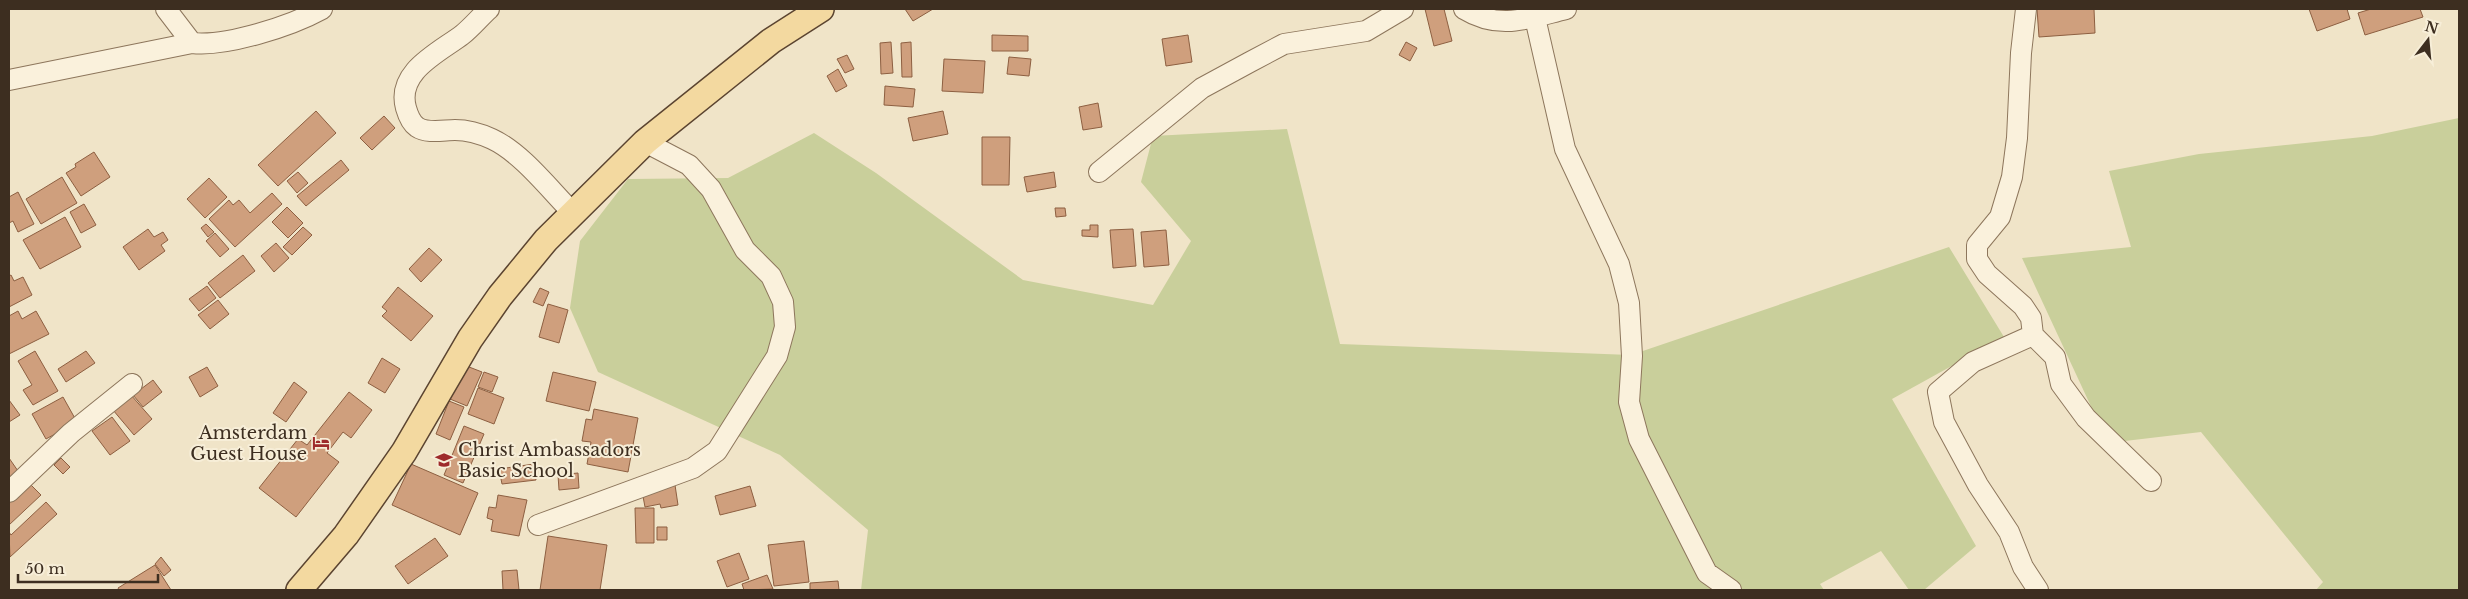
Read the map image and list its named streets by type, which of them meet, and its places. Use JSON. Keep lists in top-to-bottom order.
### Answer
{
  "places": {
    "hotel": ["Amsterdam Guest House"],
    "school or university": ["Christ Ambassadors Basic School"]
  },
  "scale_bar": "50 m",
  "north": "top"
}
